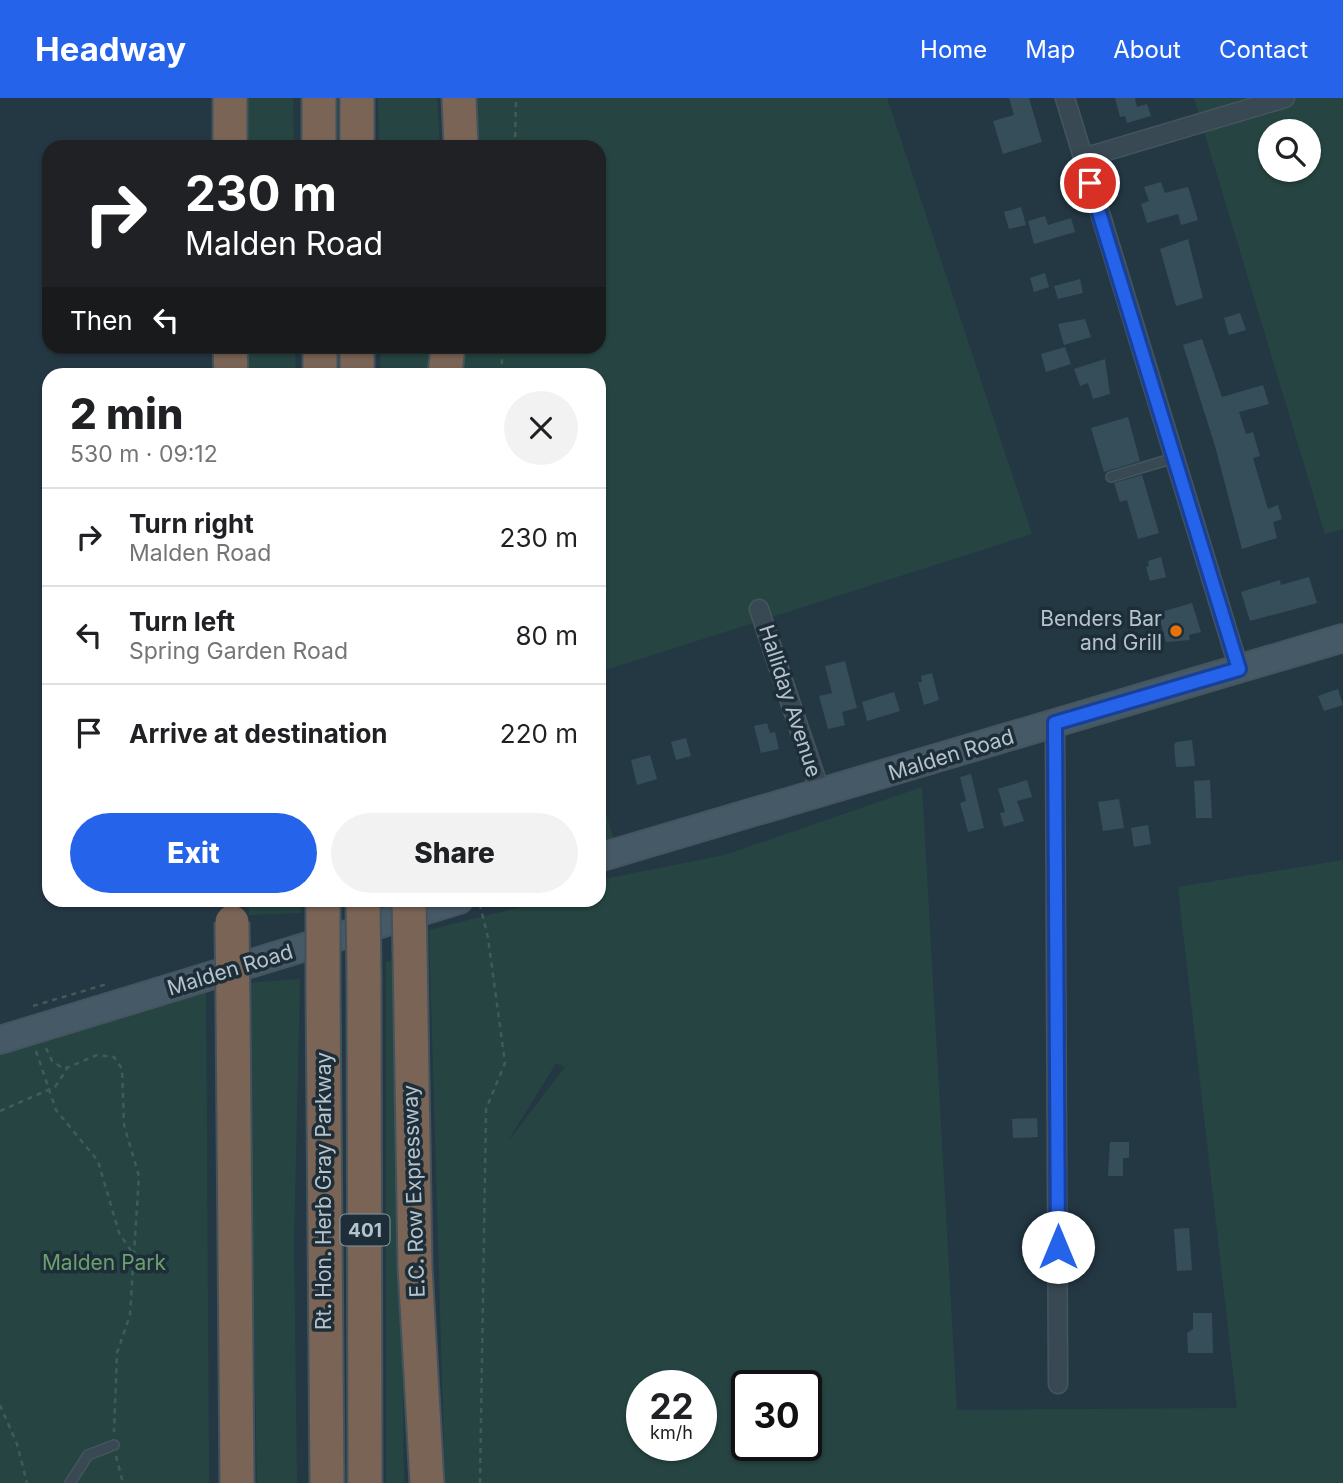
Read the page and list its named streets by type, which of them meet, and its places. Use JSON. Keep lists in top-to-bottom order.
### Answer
{
  "streets": {
    "highway": ["Rt. Hon. Herb Gray Parkway", "E.C. Row Expressway", "401"],
    "main road": ["Malden Road"],
    "street": ["Halliday Avenue"]
  },
  "crossings": [
    ["Halliday Avenue", "Malden Road"]
  ],
  "parks": ["Malden Park"],
  "places": ["Benders Bar and Grill"],
  "page": {
    "header": "Headway",
    "nav": [
      "Home",
      "Map",
      "About",
      "Contact"
    ],
    "turn": ["230 m", "Malden Road"],
    "then": "Then",
    "heading": ["2 min", "530 m · 09:12"],
    "list": [
      {
        "name": "Turn right",
        "note": "Malden Road",
        "value": "230 m"
      },
      {
        "name": "Turn left",
        "note": "Spring Garden Road",
        "value": "80 m"
      },
      {
        "name": "Arrive at destination",
        "value": "220 m"
      }
    ],
    "buttons": ["Exit", "Share"],
    "speed": "22 km/h",
    "limit": "30"
  }
}
